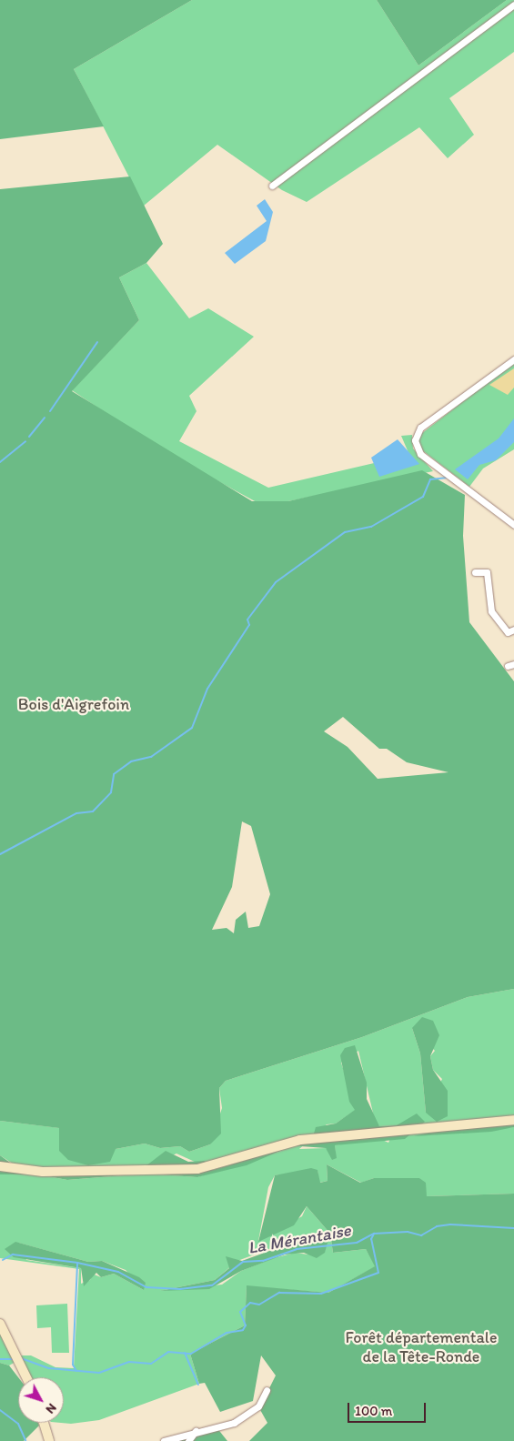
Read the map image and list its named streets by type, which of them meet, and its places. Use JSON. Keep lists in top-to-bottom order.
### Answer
{
  "water": ["La Mérantaise"],
  "parks": ["Bois d'Aigrefoin", "Forêt départementale de la Tête-Ronde"],
  "scale_bar": "100 m",
  "north": "bottom right"
}
